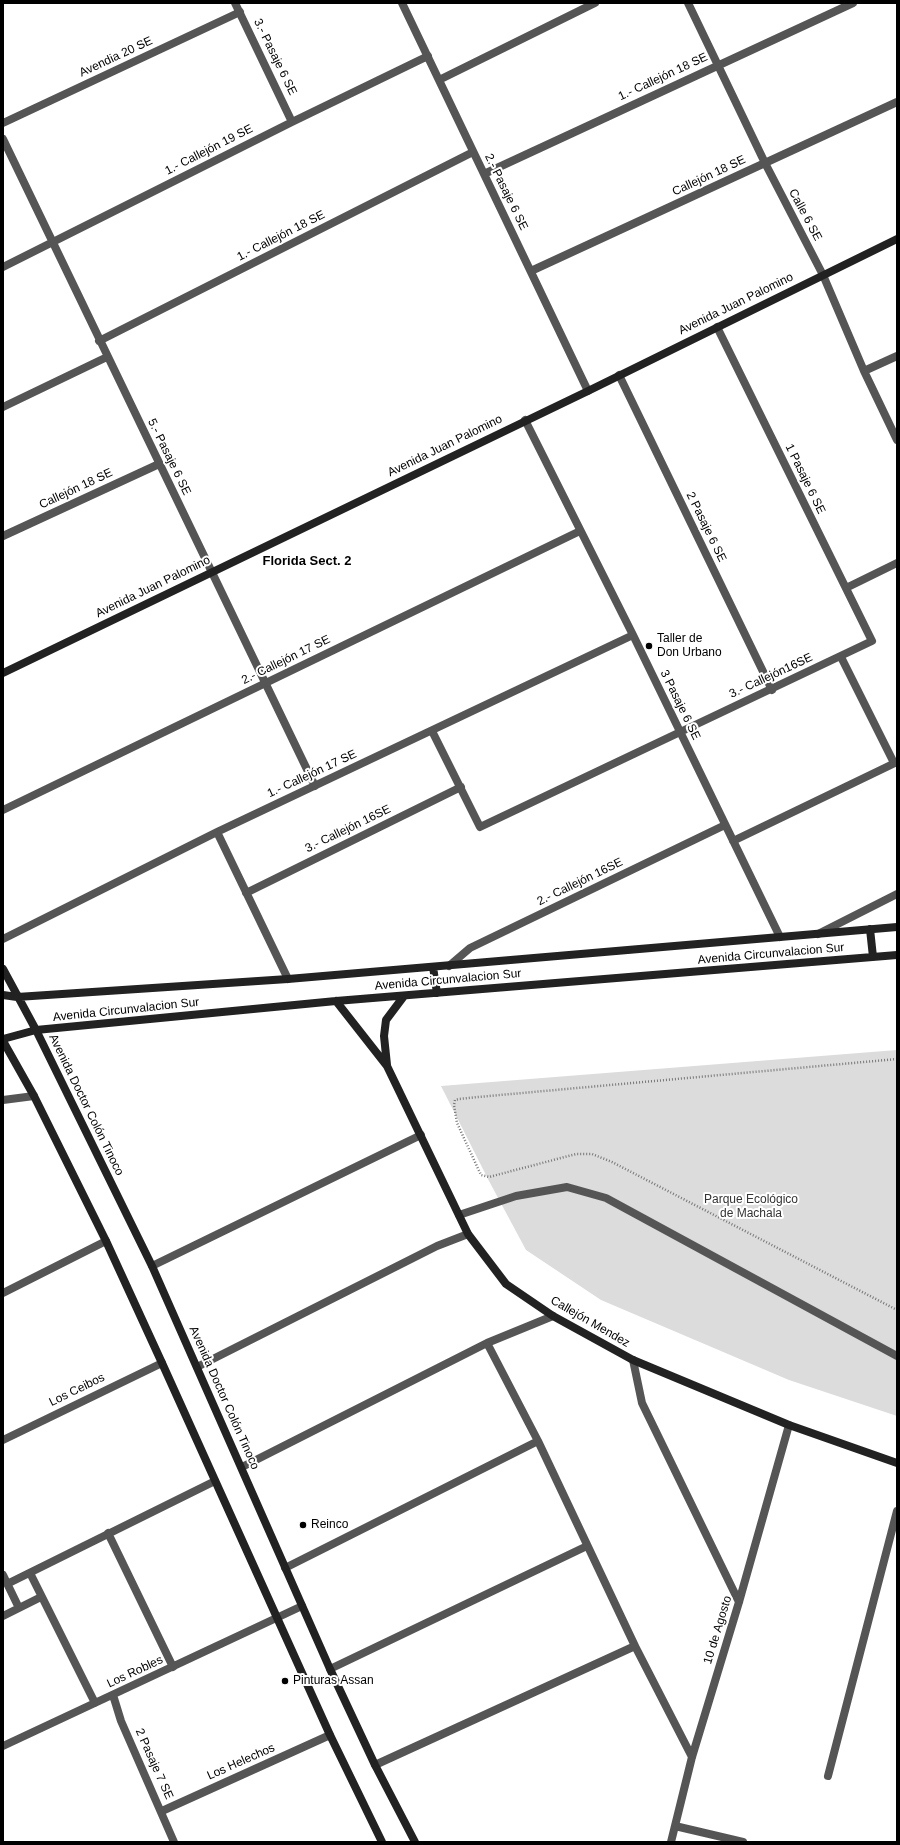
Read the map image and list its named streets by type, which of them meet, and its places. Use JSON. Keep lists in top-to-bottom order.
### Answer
{
  "streets": {
    "main road": [
      "Avenida Juan Palomino",
      "Avenida Circunvalacion Sur",
      "Avenida Doctor Colón Tinoco",
      "Callejón Mendez"
    ],
    "street": [
      "Avendia 20 SE",
      "3.- Pasaje 6 SE",
      "1.- Callejón 18 SE",
      "1.- Callejón 19 SE",
      "Callejón 18 SE",
      "2.- Pasaje 6 SE",
      "Calle 6 SE",
      "5.- Pasaje 6 SE",
      "1 Pasaje 6 SE",
      "2 Pasaje 6 SE",
      "2.- Callejón 17 SE",
      "3.- Callejón16SE",
      "3 Pasaje 6 SE",
      "1.- Callejón 17 SE",
      "3.- Callejón 16SE",
      "2.- Callejón 16SE",
      "Los Ceibos",
      "10 de Agosto",
      "Los Robles",
      "Los Helechos",
      "2 Pasaje 7 SE"
    ]
  },
  "crossings": [
    ["Avendia 20 SE", "3.- Pasaje 6 SE"],
    ["3.- Pasaje 6 SE", "1.- Callejón 19 SE"],
    ["1.- Callejón 18 SE", "2.- Pasaje 6 SE"],
    ["1.- Callejón 18 SE", "Calle 6 SE"],
    ["1.- Callejón 18 SE", "5.- Pasaje 6 SE"],
    ["1.- Callejón 19 SE", "2.- Pasaje 6 SE"],
    ["1.- Callejón 19 SE", "5.- Pasaje 6 SE"],
    ["Callejón 18 SE", "2.- Pasaje 6 SE"],
    ["Callejón 18 SE", "Calle 6 SE"],
    ["Callejón 18 SE", "5.- Pasaje 6 SE"],
    ["2.- Pasaje 6 SE", "Avenida Juan Palomino"],
    ["Calle 6 SE", "Avenida Juan Palomino"],
    ["Avenida Juan Palomino", "5.- Pasaje 6 SE"],
    ["Avenida Juan Palomino", "1 Pasaje 6 SE"],
    ["Avenida Juan Palomino", "2 Pasaje 6 SE"],
    ["Avenida Juan Palomino", "3 Pasaje 6 SE"],
    ["5.- Pasaje 6 SE", "2.- Callejón 17 SE"],
    ["5.- Pasaje 6 SE", "1.- Callejón 17 SE"],
    ["1 Pasaje 6 SE", "3.- Callejón16SE"],
    ["2 Pasaje 6 SE", "3.- Callejón16SE"],
    ["2.- Callejón 17 SE", "3 Pasaje 6 SE"],
    ["3.- Callejón16SE", "3 Pasaje 6 SE"],
    ["3 Pasaje 6 SE", "1.- Callejón 17 SE"],
    ["3 Pasaje 6 SE", "2.- Callejón 16SE"],
    ["3 Pasaje 6 SE", "Avenida Circunvalacion Sur"],
    ["2.- Callejón 16SE", "Avenida Circunvalacion Sur"],
    ["Avenida Circunvalacion Sur", "Avenida Doctor Colón Tinoco"],
    ["Avenida Circunvalacion Sur", "Callejón Mendez"],
    ["Avenida Doctor Colón Tinoco", "Los Robles"],
    ["Callejón Mendez", "10 de Agosto"],
    ["Los Robles", "2 Pasaje 7 SE"],
    ["Los Helechos", "2 Pasaje 7 SE"]
  ],
  "districts": ["Florida Sect. 2"],
  "parks": ["Parque Ecológico de Machala"],
  "places": ["Taller de Don Urbano", "Reinco", "Pinturas Assan"]
}
